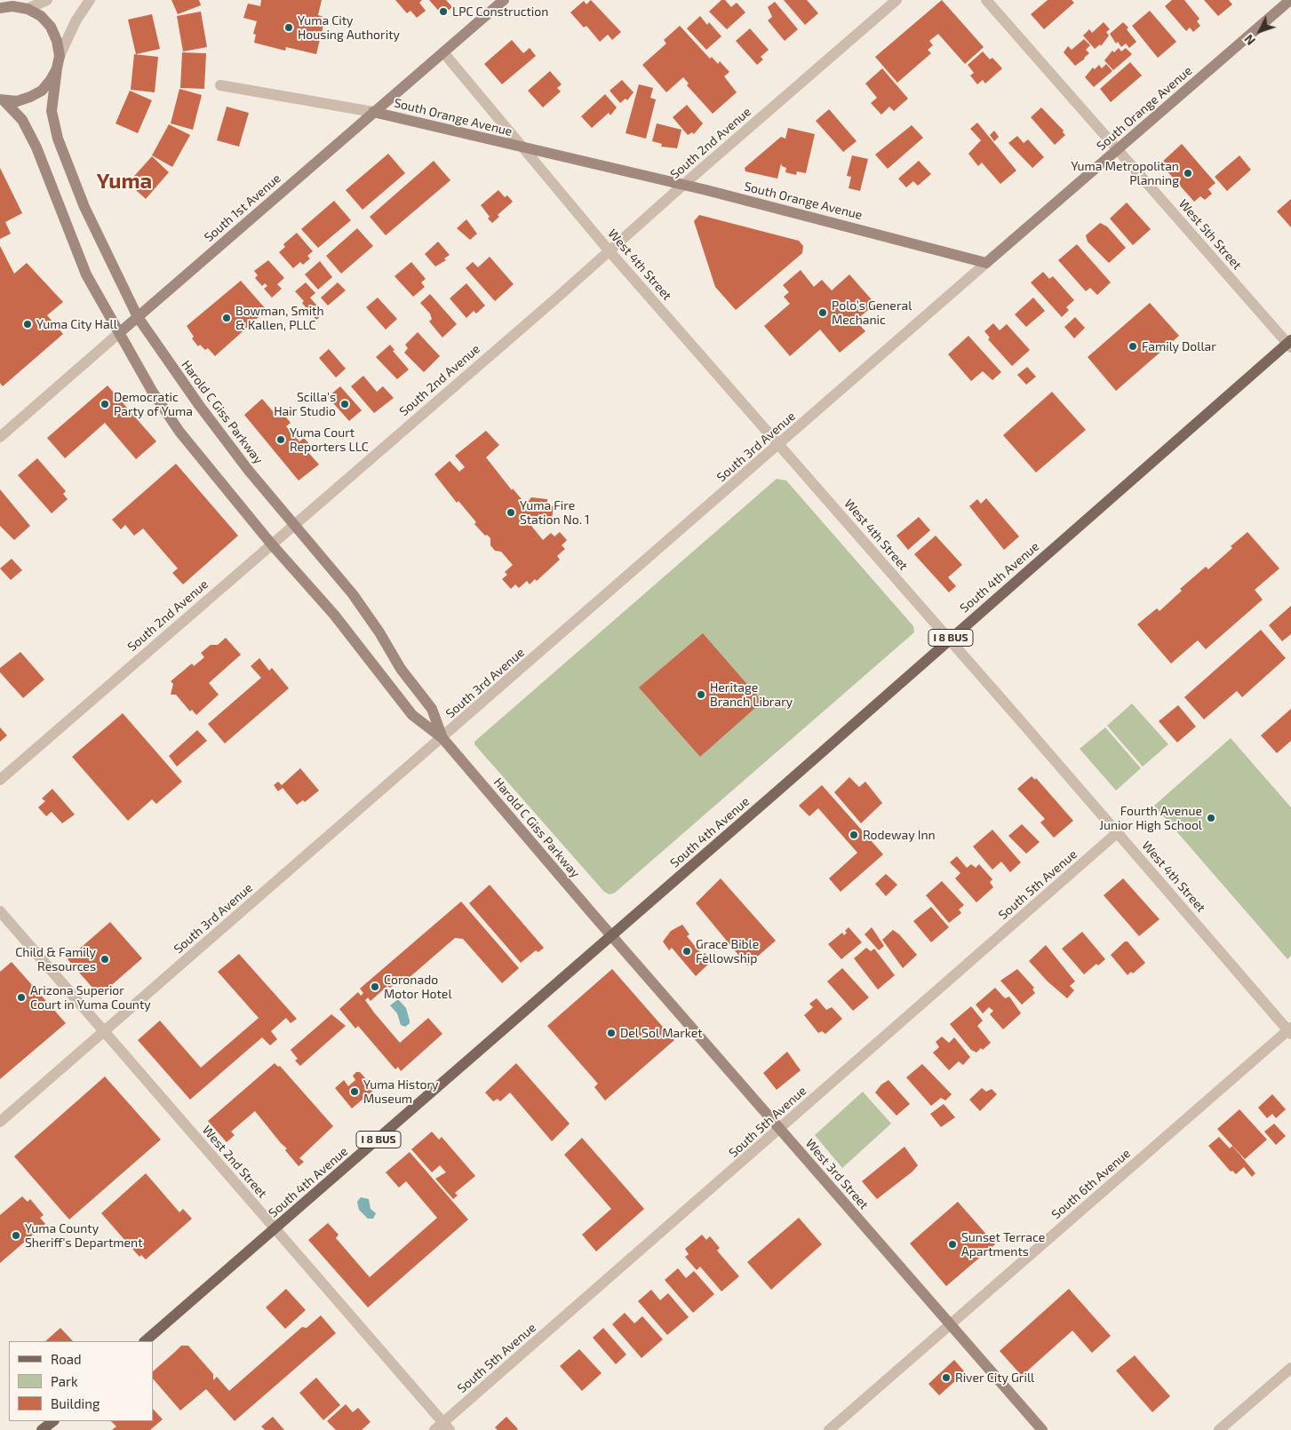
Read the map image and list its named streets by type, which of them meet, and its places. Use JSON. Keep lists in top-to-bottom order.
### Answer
{
  "streets": {
    "main road": ["South 4th Avenue", "I 8 BUS"],
    "street": [
      "South Orange Avenue",
      "South 2nd Avenue",
      "South 1st Avenue",
      "West 5th Street",
      "West 4th Street",
      "Harold C Giss Parkway",
      "South 3rd Avenue",
      "South 5th Avenue",
      "West 2nd Street",
      "West 3rd Street",
      "South 6th Avenue"
    ]
  },
  "crossings": [
    ["South Orange Avenue", "South 2nd Avenue"],
    ["South Orange Avenue", "South 1st Avenue"],
    ["South Orange Avenue", "West 5th Street"],
    ["South Orange Avenue", "West 4th Street"],
    ["South Orange Avenue", "South 3rd Avenue"],
    ["South 2nd Avenue", "West 4th Street"],
    ["South 2nd Avenue", "Harold C Giss Parkway"],
    ["South 1st Avenue", "West 4th Street"],
    ["South 1st Avenue", "Harold C Giss Parkway"],
    ["West 5th Street", "South 4th Avenue"],
    ["West 4th Street", "South 3rd Avenue"],
    ["West 4th Street", "South 4th Avenue"],
    ["West 4th Street", "South 5th Avenue"],
    ["West 4th Street", "South 6th Avenue"],
    ["Harold C Giss Parkway", "South 3rd Avenue"],
    ["Harold C Giss Parkway", "South 4th Avenue"],
    ["Harold C Giss Parkway", "West 3rd Street"],
    ["South 3rd Avenue", "West 2nd Street"],
    ["South 4th Avenue", "West 2nd Street"],
    ["South 4th Avenue", "West 3rd Street"],
    ["South 5th Avenue", "West 2nd Street"],
    ["South 5th Avenue", "West 3rd Street"],
    ["West 3rd Street", "South 6th Avenue"]
  ],
  "districts": ["Yuma"],
  "places": [
    "LPC Construction",
    "Yuma City Housing Authority",
    "Yuma Metropolitan Planning",
    "Polo’s General Mechanic",
    "Bowman, Smith & Kallen, PLLC",
    "Yuma City Hall",
    "Family Dollar",
    "Democratic Party of Yuma",
    "Scilla's Hair Studio",
    "Yuma Court Reporters LLC",
    "Yuma Fire Station No. 1",
    "Heritage Branch Library",
    "Fourth Avenue Junior High School",
    "Rodeway Inn",
    "Grace Bible Fellowship",
    "Child & Family Resources",
    "Coronado Motor Hotel",
    "Arizona Superior Court in Yuma County",
    "Del Sol Market",
    "Yuma History Museum",
    "Yuma County Sheriff's Department",
    "Sunset Terrace Apartments",
    "River City Grill"
  ],
  "legend": ["Road", "Park", "Building"],
  "north": "bottom left"
}
